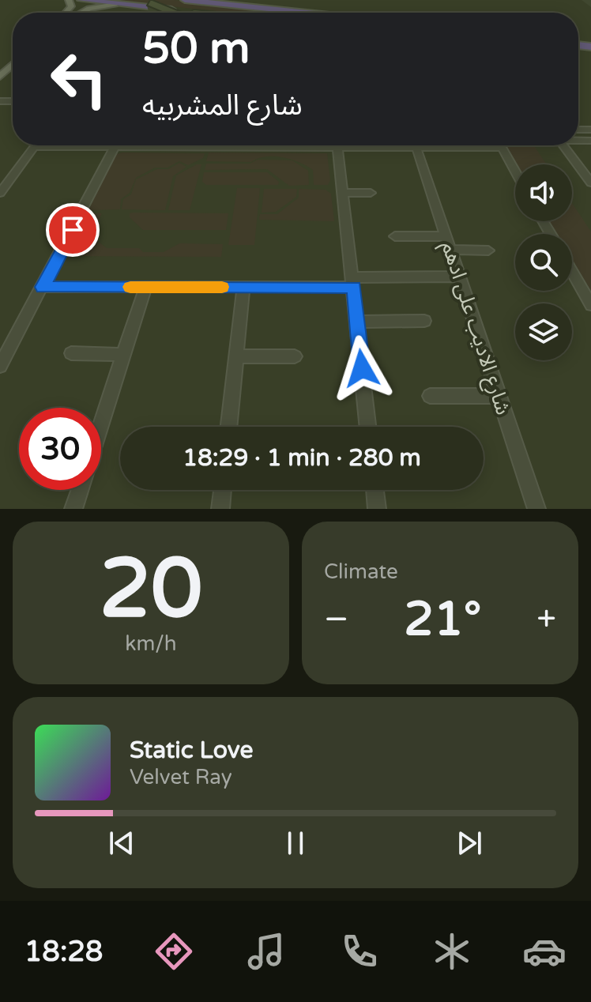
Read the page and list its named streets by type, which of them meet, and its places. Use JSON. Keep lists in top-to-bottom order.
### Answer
{
  "streets": {
    "street": ["شارع الاديب على ادهم"]
  },
  "page": {
    "turn": ["50 m", "شارع المشربيه"],
    "limit": "30",
    "trip": "18:29 · 1 min · 280 m",
    "tile": [
      ["20", "km/h"],
      "Climate"
    ],
    "heat": ["−", "21°", "+"],
    "song": ["Static Love", "Velvet Ray"],
    "tabs": "18:28"
  }
}
